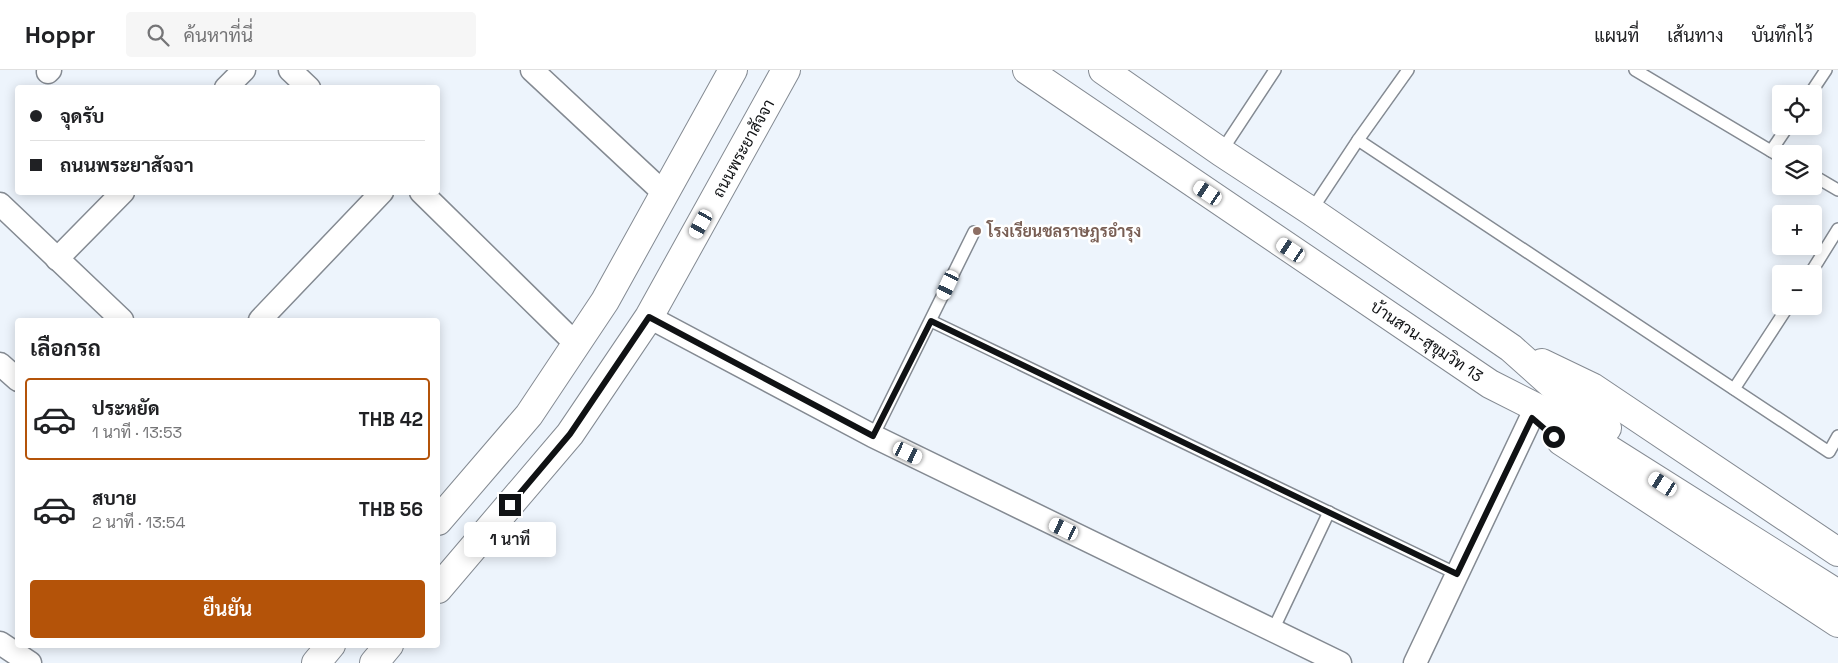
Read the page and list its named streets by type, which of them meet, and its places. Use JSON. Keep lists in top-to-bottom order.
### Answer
{
  "streets": {
    "main road": ["ถนนพระยาสัจจา", "บ้านสวน-สุขุมวิท 13"]
  },
  "places": ["โรงเรียนชลราษฎรอำรุง"],
  "page": {
    "header": "Hoppr",
    "search": "ค้นหาที่นี่",
    "nav": ["แผนที่", "เส้นทาง", "บันทึกไว้"],
    "map_buttons": ["+", "−"],
    "banner": ["จุดรับ", "ถนนพระยาสัจจา"],
    "heading": "เลือกรถ",
    "list": [
      {
        "name": "ประหยัด",
        "note": "1 นาที · 13:53",
        "value": "THB 42"
      },
      {
        "name": "สบาย",
        "note": "2 นาที · 13:54",
        "value": "THB 56"
      }
    ],
    "bubble": "1 นาที",
    "buttons": "ยืนยัน"
  }
}
